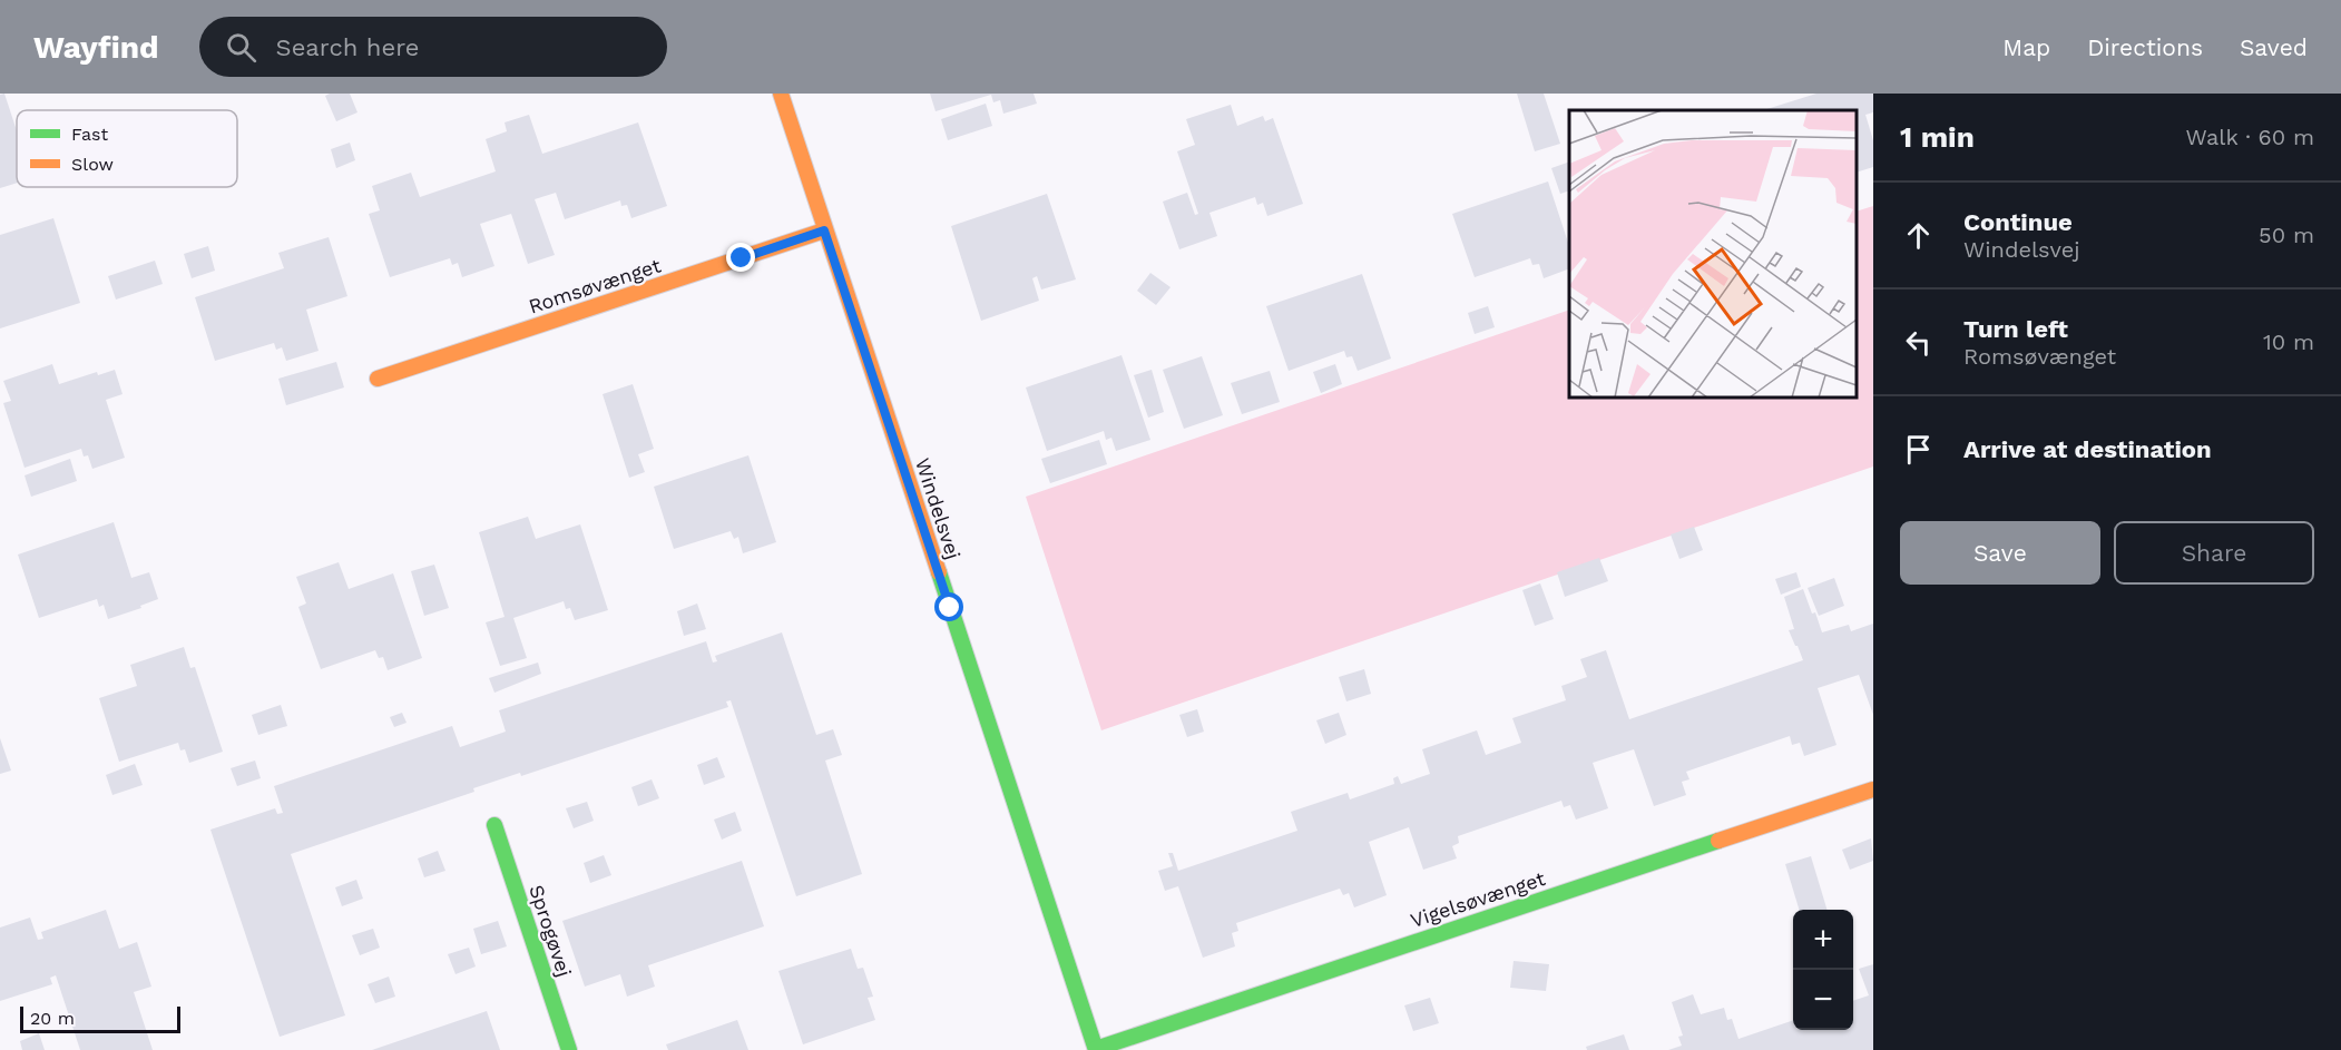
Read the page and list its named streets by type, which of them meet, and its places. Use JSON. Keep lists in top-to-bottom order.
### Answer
{
  "streets": {
    "street": [
      "Romsøvænget",
      "Windelsvej",
      "Vigelsøvænget",
      "Sprogøvej"
    ]
  },
  "crossings": [
    ["Romsøvænget", "Windelsvej"],
    ["Windelsvej", "Vigelsøvænget"]
  ],
  "legend": ["Fast", "Slow"],
  "scale_bar": "20 m",
  "page": {
    "header": "Wayfind",
    "search": "Search here",
    "nav": ["Map", "Directions", "Saved"],
    "heading": ["1 min", "Walk · 60 m"],
    "list": [
      ["Continue", "Windelsvej", "50 m"],
      ["Turn left", "Romsøvænget", "10 m"],
      "Arrive at destination"
    ],
    "buttons": ["Save", "Share"],
    "map_buttons": ["+", "−"],
    "scale": "20 m"
  }
}
